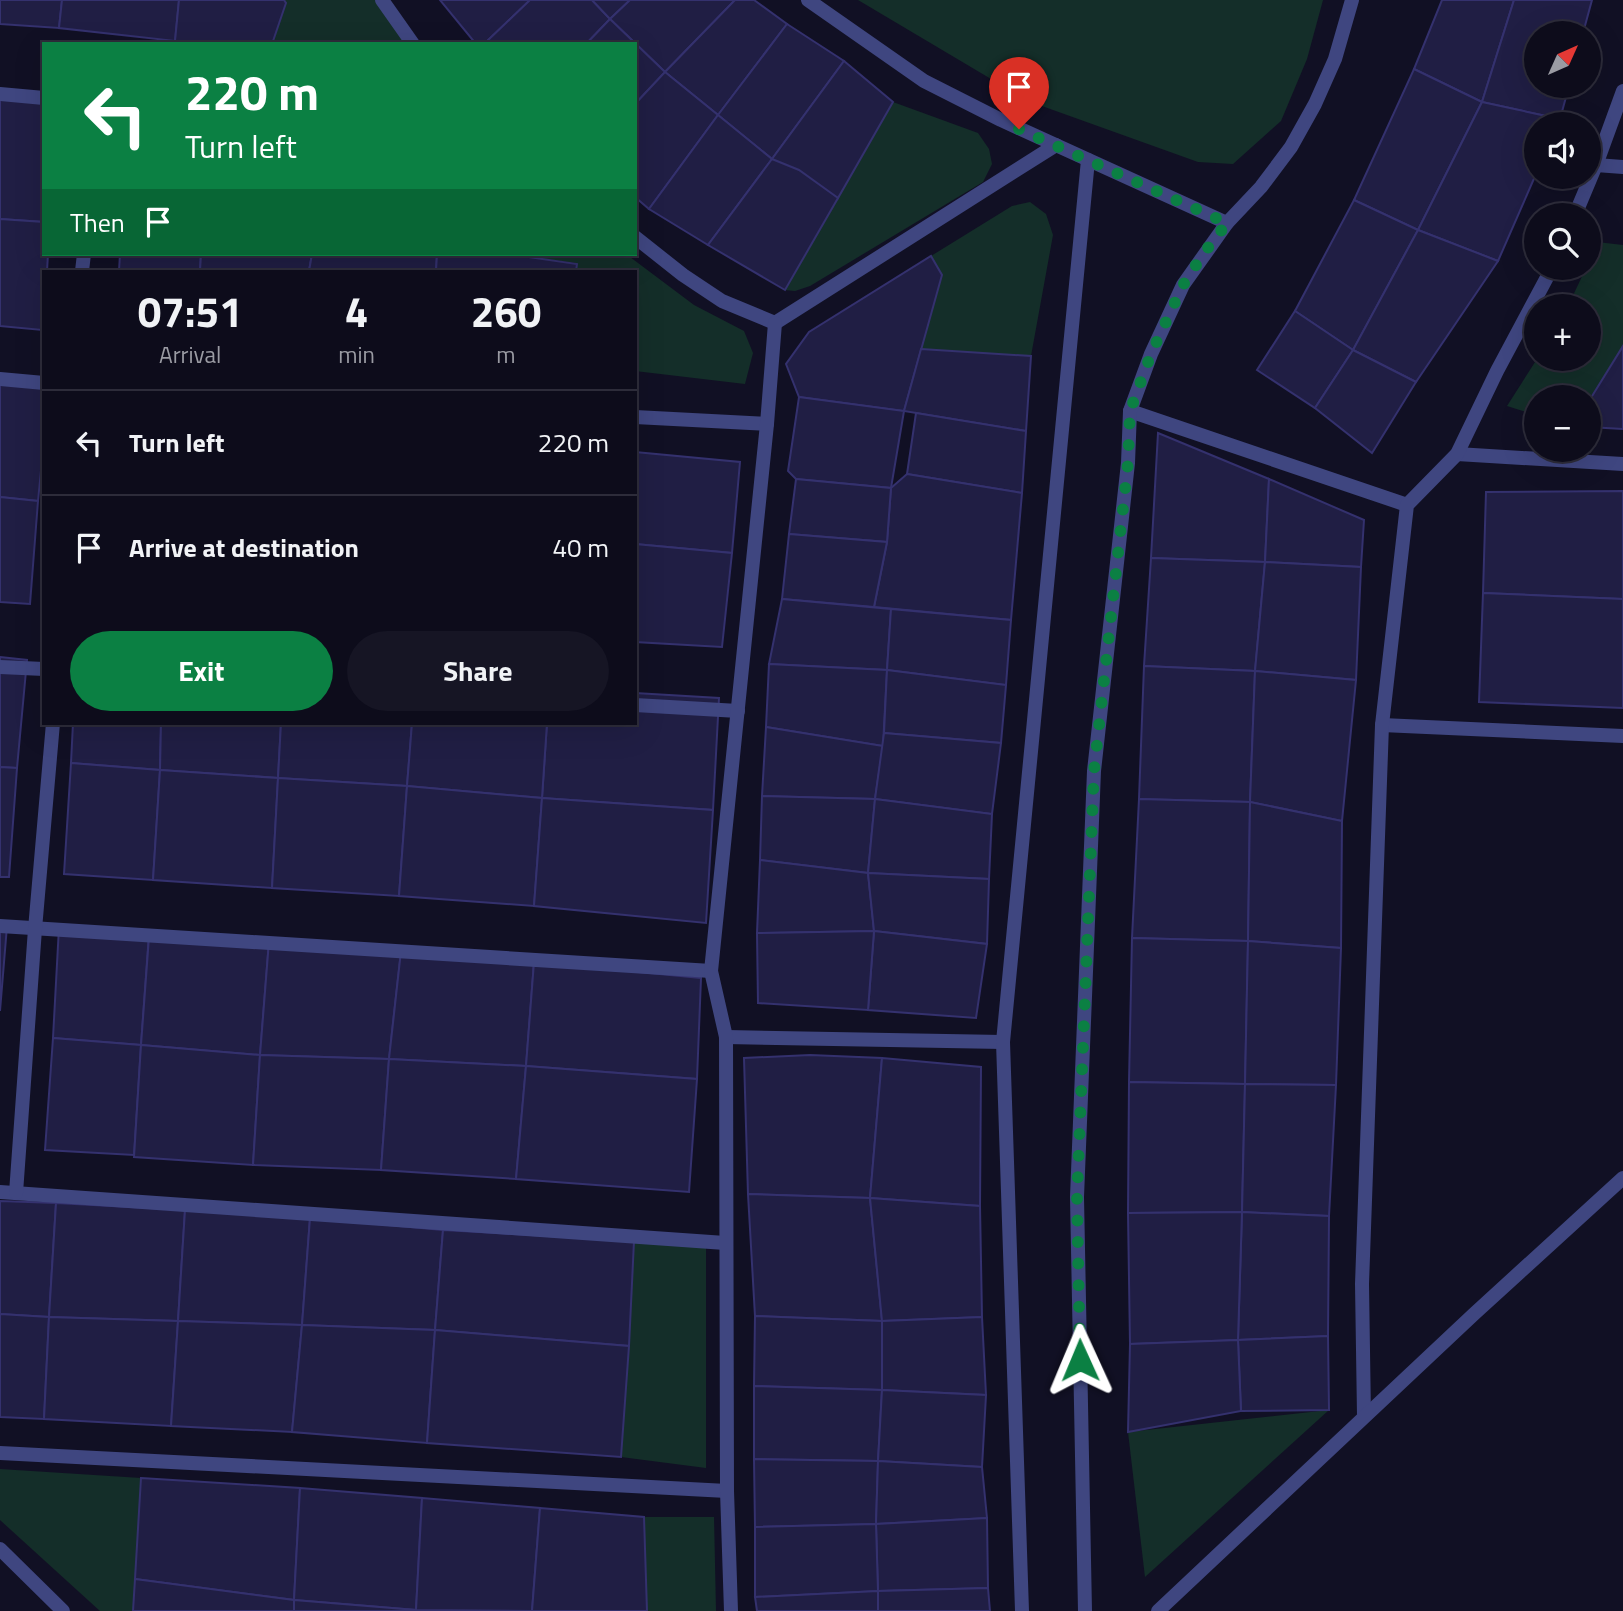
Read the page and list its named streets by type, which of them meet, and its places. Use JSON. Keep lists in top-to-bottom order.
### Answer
{
  "north": "top right",
  "page": {
    "map_buttons": ["+", "−"],
    "turn": ["220 m", "Turn left"],
    "then": "Then",
    "eta": [
      "07:51",
      "Arrival",
      "4",
      "min",
      "260",
      "m"
    ],
    "list": [
      {
        "name": "Turn left",
        "value": "220 m"
      },
      {
        "name": "Arrive at destination",
        "value": "40 m"
      }
    ],
    "buttons": ["Exit", "Share"]
  }
}
